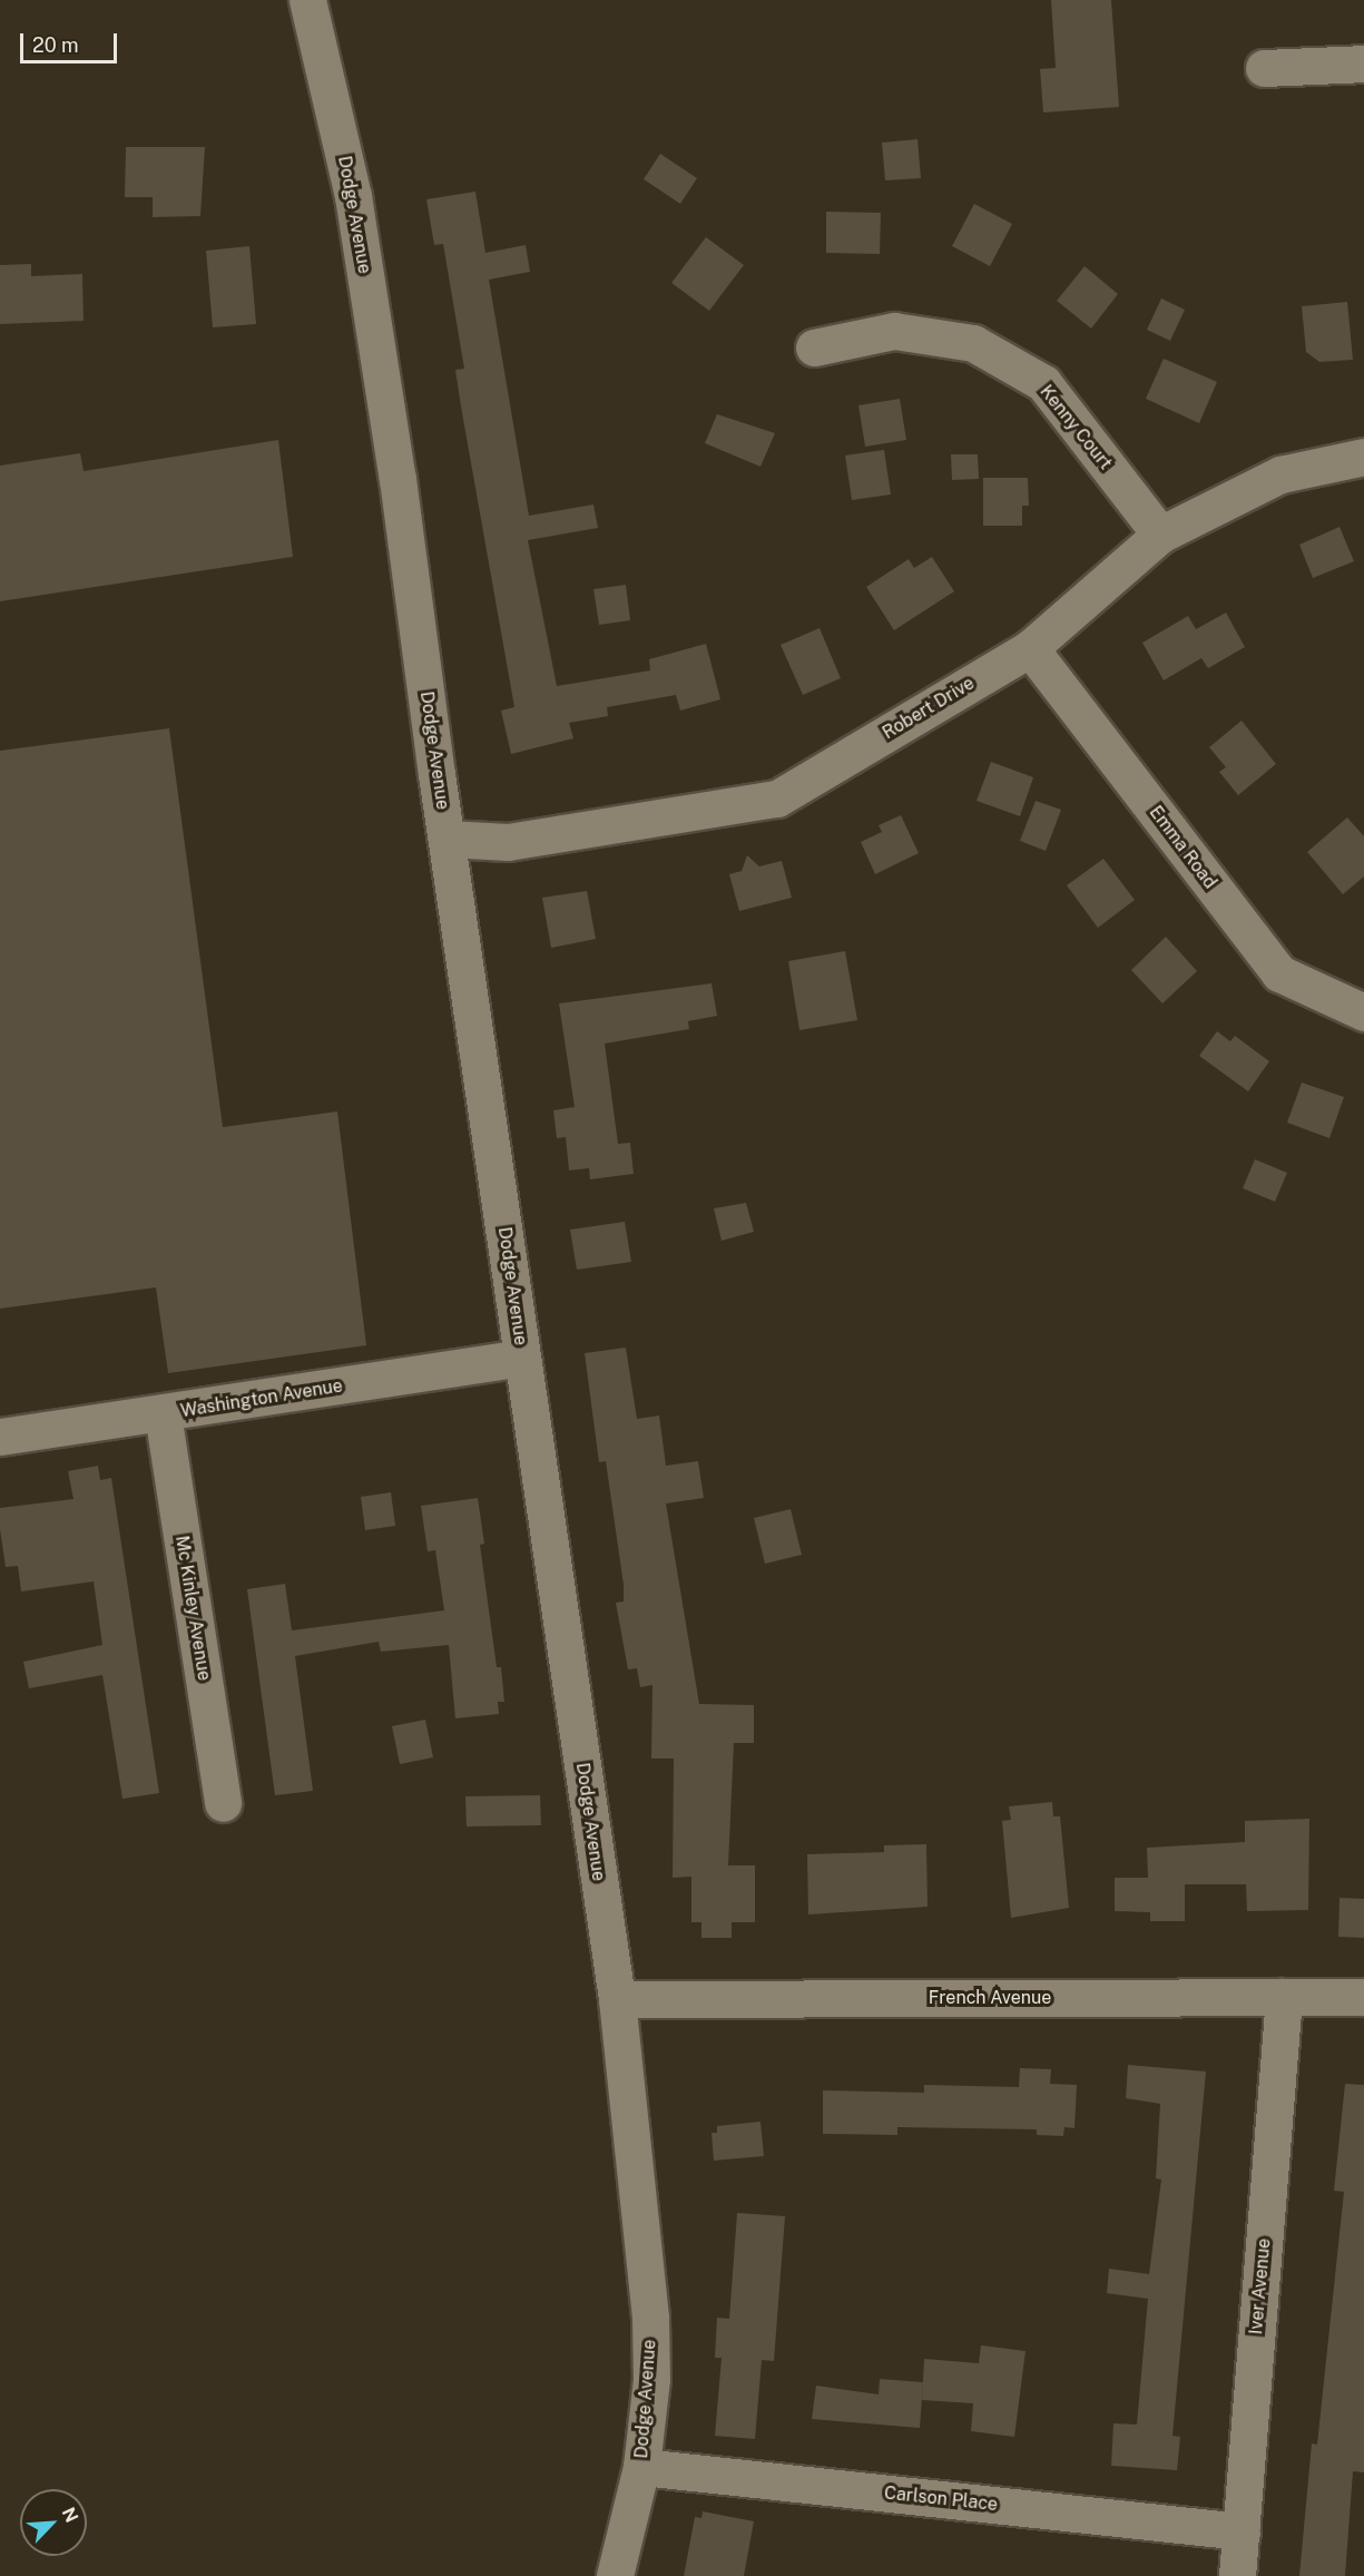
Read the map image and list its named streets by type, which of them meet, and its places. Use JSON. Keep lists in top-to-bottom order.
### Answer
{
  "streets": {
    "street": [
      "Dodge Avenue",
      "Kenny Court",
      "Robert Drive",
      "Emma Road",
      "Washington Avenue",
      "Mc Kinley Avenue",
      "French Avenue",
      "Iver Avenue",
      "Carlson Place"
    ]
  },
  "crossings": [
    ["Dodge Avenue", "Robert Drive"],
    ["Dodge Avenue", "Washington Avenue"],
    ["Dodge Avenue", "French Avenue"],
    ["Dodge Avenue", "Carlson Place"],
    ["Kenny Court", "Robert Drive"],
    ["Robert Drive", "Emma Road"],
    ["Washington Avenue", "Mc Kinley Avenue"],
    ["French Avenue", "Iver Avenue"],
    ["Iver Avenue", "Carlson Place"]
  ],
  "scale_bar": "20 m",
  "north": "top right"
}
